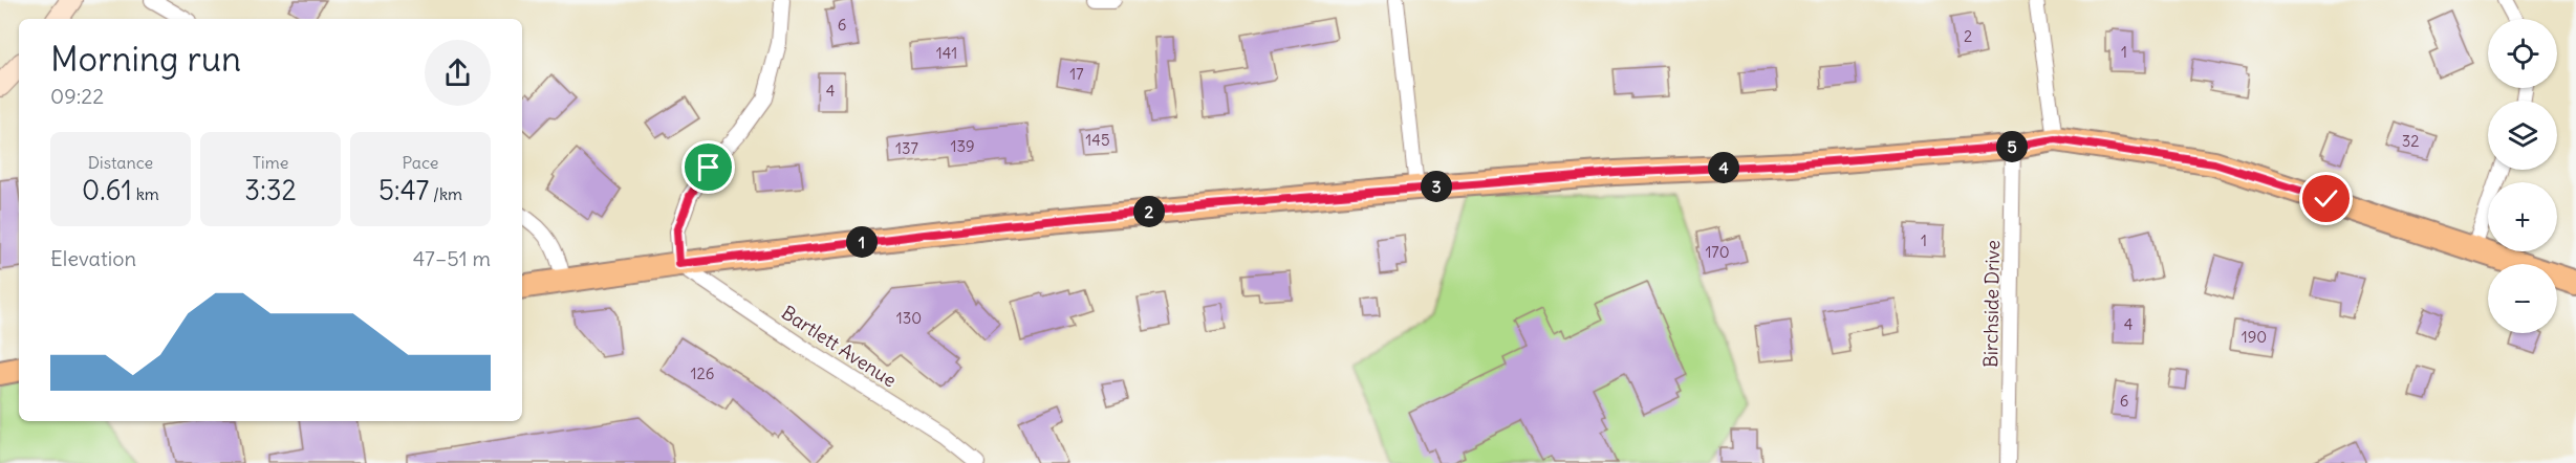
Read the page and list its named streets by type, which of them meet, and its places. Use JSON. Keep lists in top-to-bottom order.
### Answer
{
  "streets": {
    "street": ["Birchside Drive", "Bartlett Avenue"]
  },
  "house_numbers": [
    "6",
    "2",
    "1",
    "141",
    "17",
    "4",
    "145",
    "32",
    "139",
    "137",
    "1",
    "170",
    "130",
    "4",
    "190",
    "126",
    "6"
  ],
  "page": {
    "map_buttons": ["+", "−"],
    "heading": ["Morning run", "09:22"],
    "stats": [
      ["Distance", "0.61 km"],
      ["Time", "3:32"],
      ["Pace", "5:47 /km"]
    ],
    "pins": [
      "5",
      "4",
      "3",
      "2",
      "1"
    ],
    "chart": ["Elevation", "47–51 m"]
  }
}
